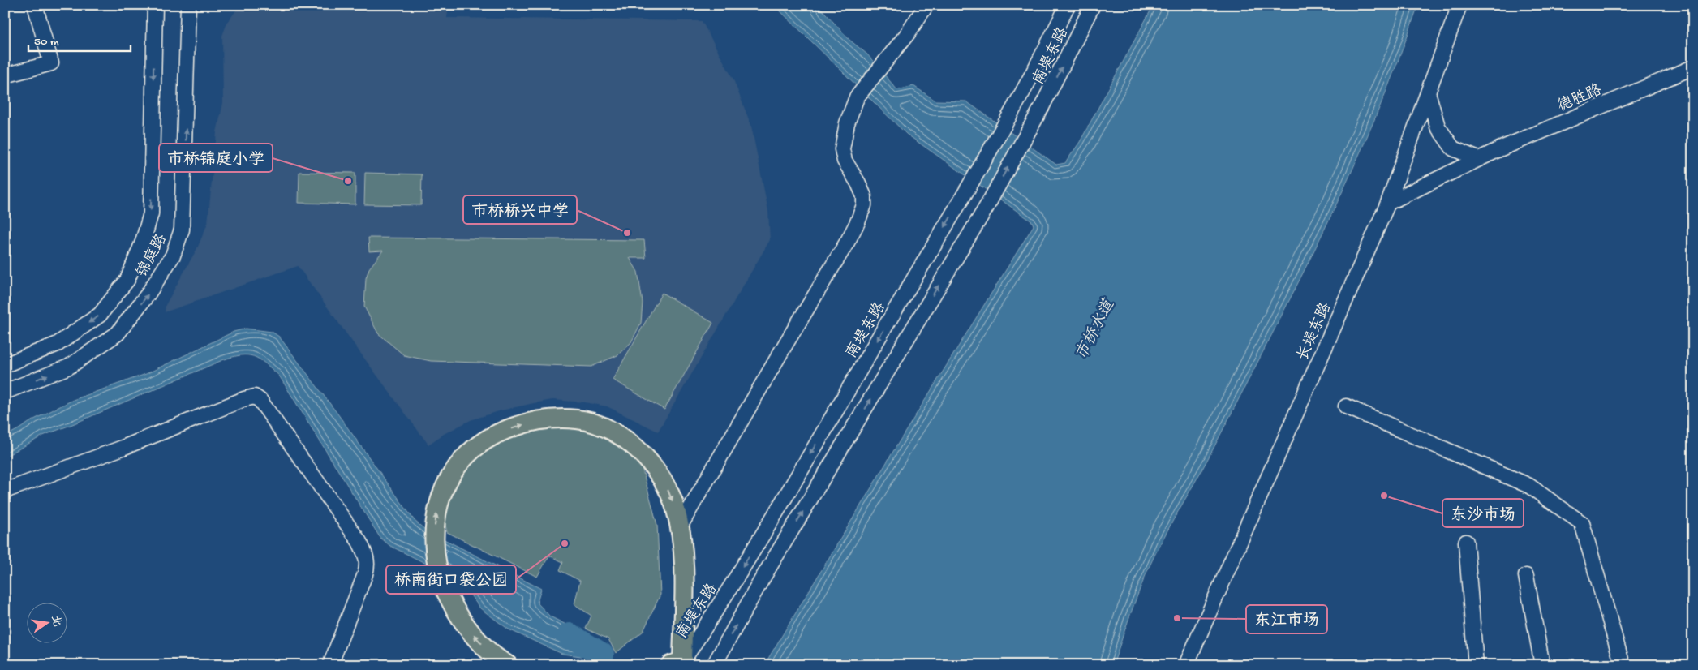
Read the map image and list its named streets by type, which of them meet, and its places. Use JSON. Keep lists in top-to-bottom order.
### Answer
{
  "streets": {
    "street": [
      "南堤东路",
      "德胜路",
      "锦庭路",
      "长堤东路"
    ]
  },
  "crossings": [
    ["德胜路", "长堤东路"]
  ],
  "water": ["市桥水道"],
  "places": [
    "市桥锦庭小学",
    "市桥桥兴中学",
    "东沙市场",
    "桥南街口袋公园",
    "东江市场"
  ],
  "scale_bar": "50 m",
  "north": "right"
}
